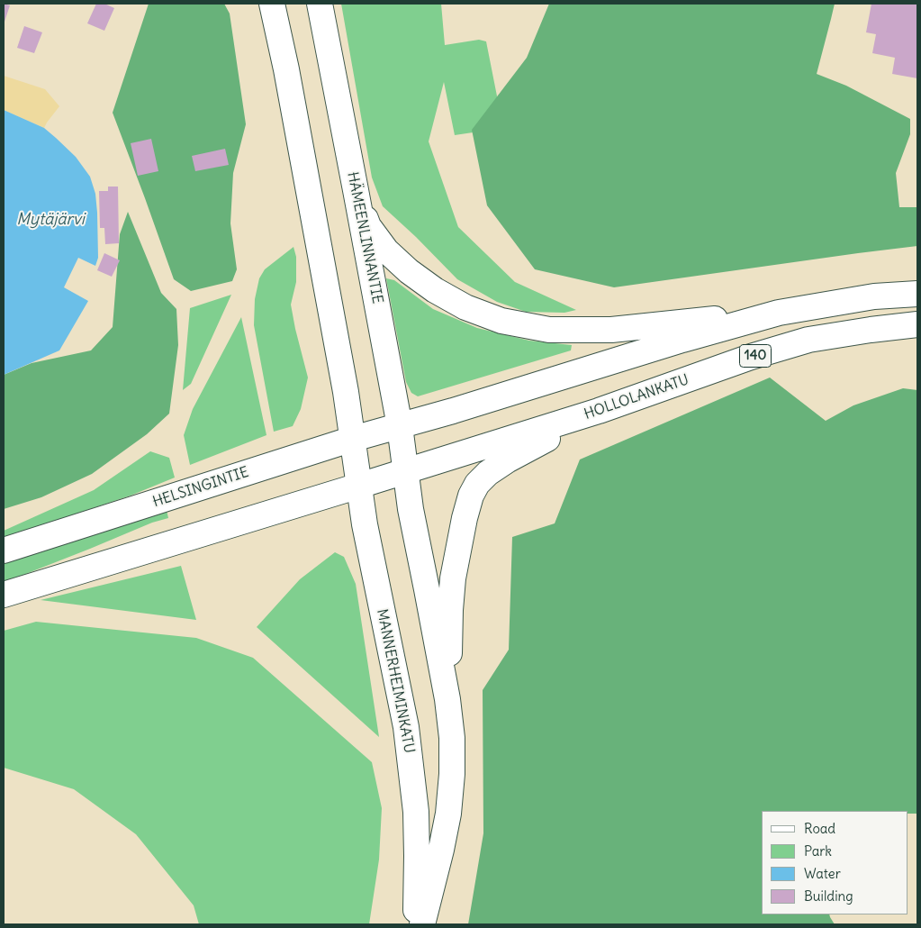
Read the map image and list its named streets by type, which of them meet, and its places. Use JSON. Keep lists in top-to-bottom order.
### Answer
{
  "streets": {
    "main road": [
      "HÄMEENLINNANTIE",
      "140",
      "HOLLOLANKATU",
      "HELSINGINTIE",
      "MANNERHEIMINKATU"
    ]
  },
  "crossings": [
    ["HÄMEENLINNANTIE", "140"],
    ["HÄMEENLINNANTIE", "HOLLOLANKATU"],
    ["HÄMEENLINNANTIE", "HELSINGINTIE"],
    ["140", "HOLLOLANKATU"],
    ["140", "HELSINGINTIE"],
    ["140", "MANNERHEIMINKATU"],
    ["HOLLOLANKATU", "MANNERHEIMINKATU"],
    ["HELSINGINTIE", "MANNERHEIMINKATU"]
  ],
  "water": ["Mytäjärvi"],
  "legend": [
    "Road",
    "Park",
    "Water",
    "Building"
  ]
}
